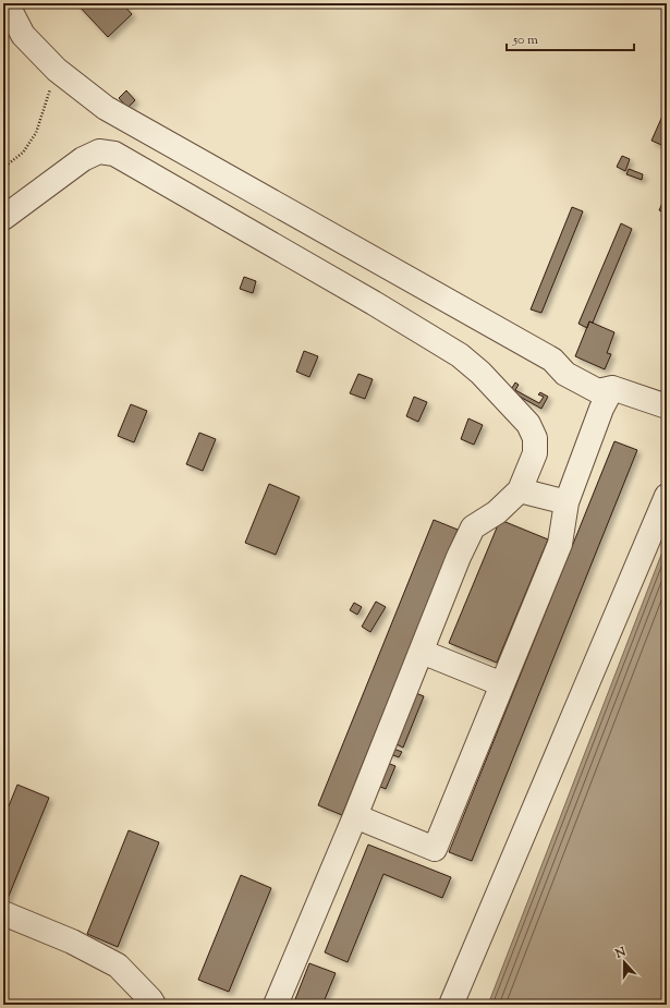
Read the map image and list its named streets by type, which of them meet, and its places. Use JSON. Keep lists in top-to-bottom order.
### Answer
{
  "scale_bar": "50 m",
  "north": "top"
}
